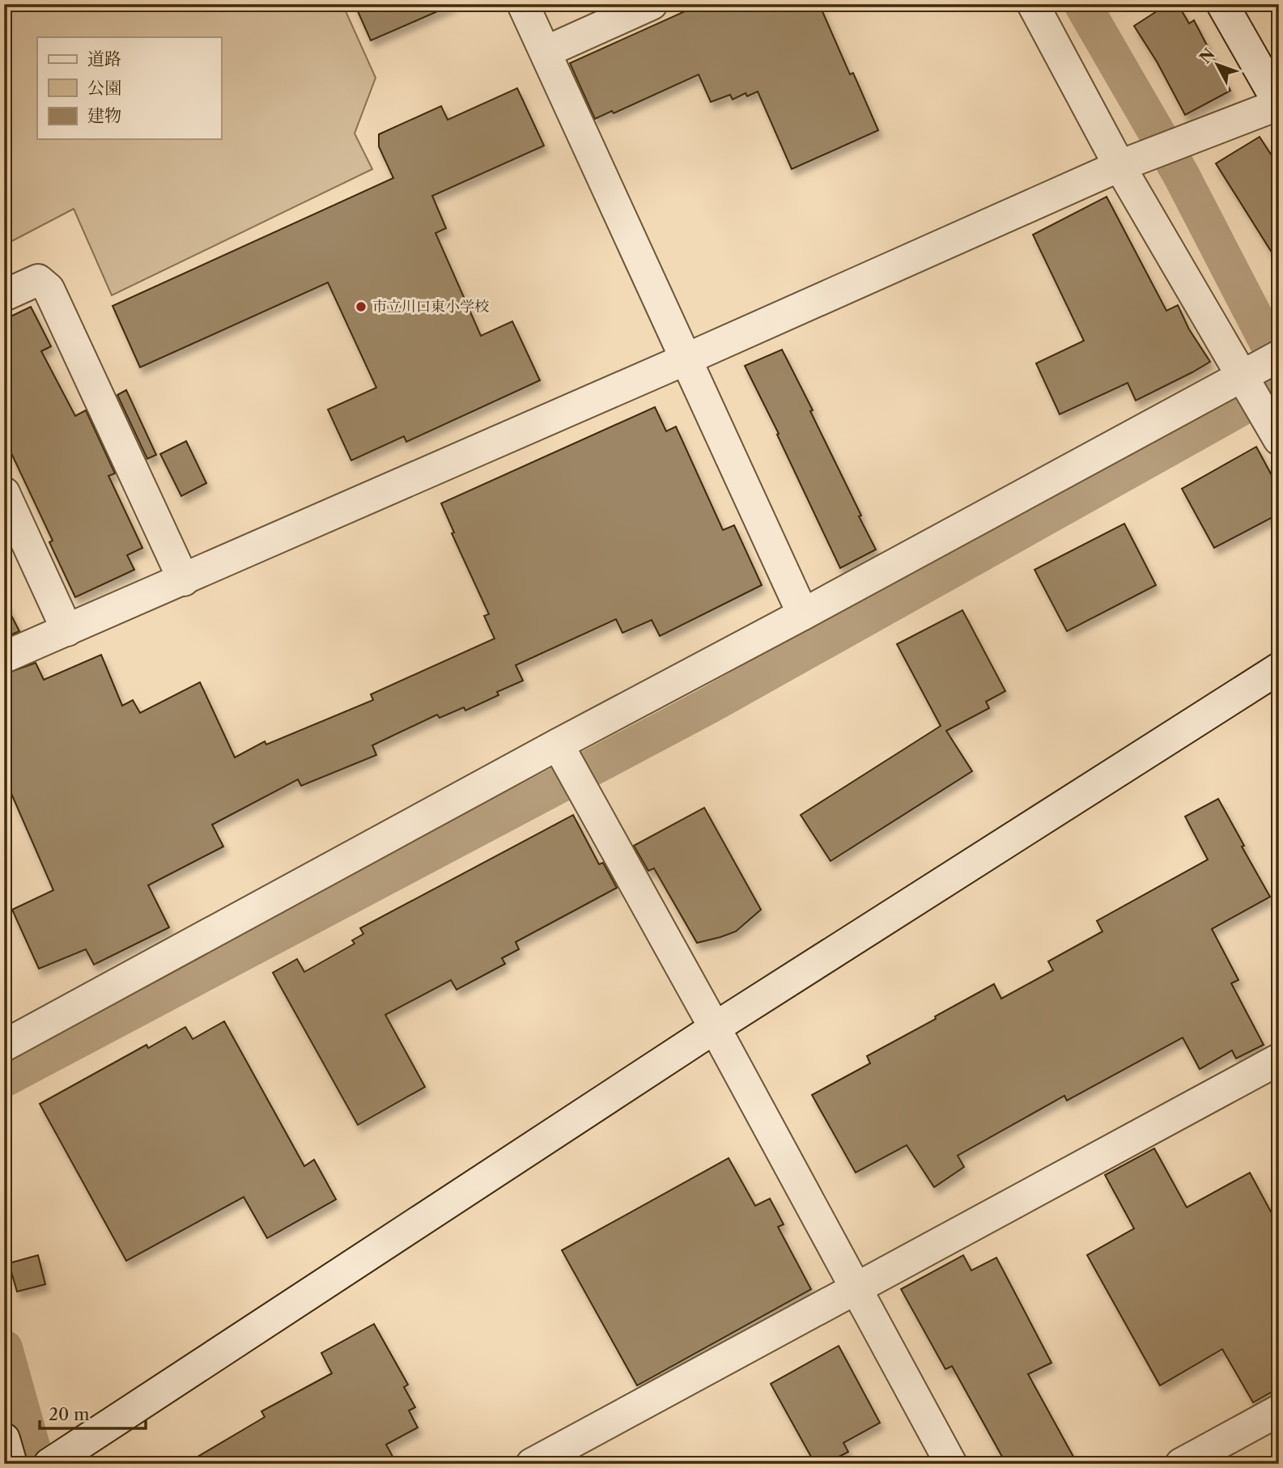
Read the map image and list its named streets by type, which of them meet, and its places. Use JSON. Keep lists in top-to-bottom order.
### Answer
{
  "places": ["市立川口東小学校"],
  "legend": ["道路", "公園", "建物"],
  "scale_bar": "20 m",
  "north": "top left"
}
